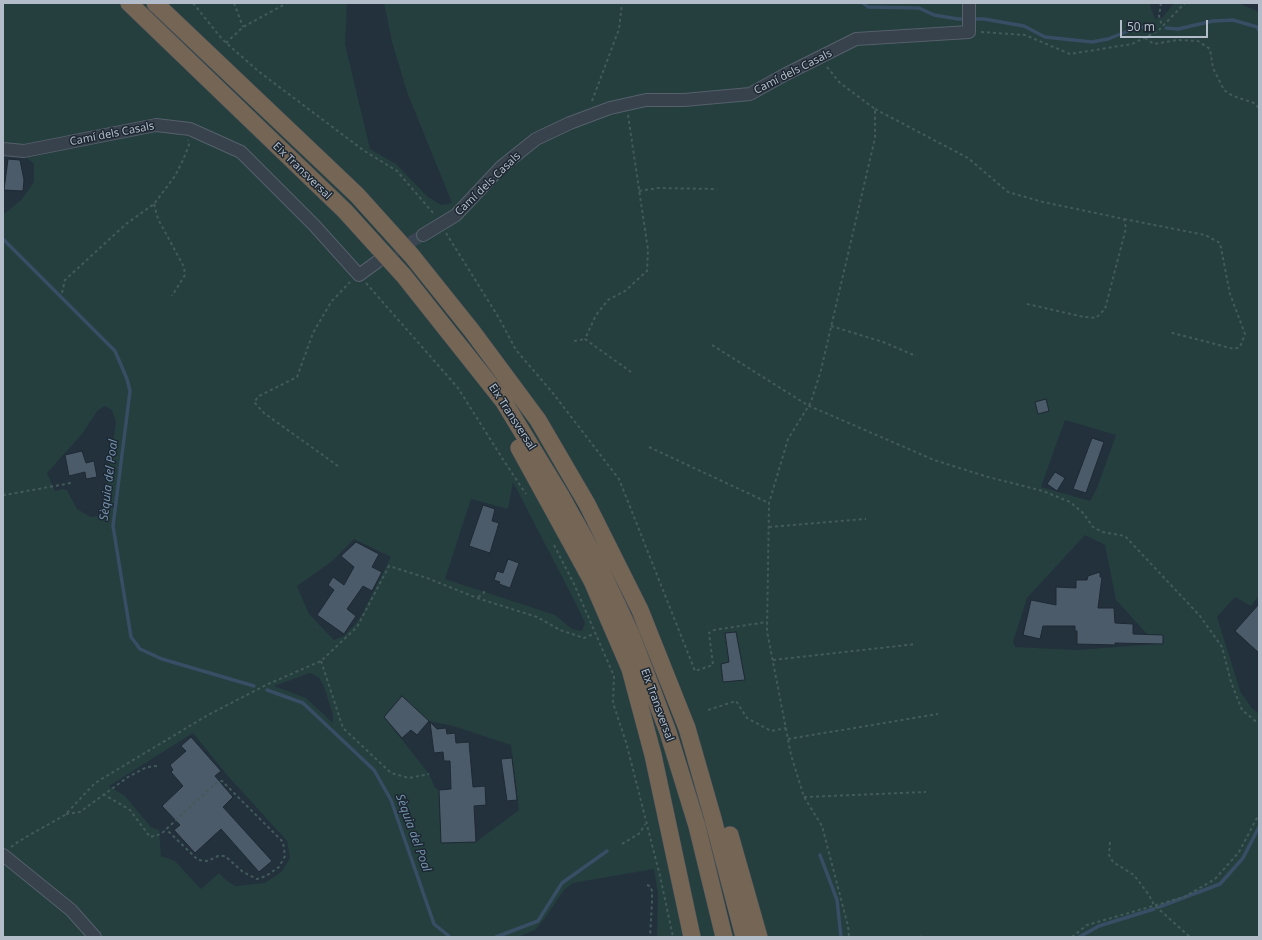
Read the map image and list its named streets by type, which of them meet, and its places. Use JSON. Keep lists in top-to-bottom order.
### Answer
{
  "streets": {
    "highway": ["Eix Transversal"],
    "street": ["Camí dels Casals"]
  },
  "water": ["Sèquia del Poal"],
  "scale_bar": "50 m"
}
